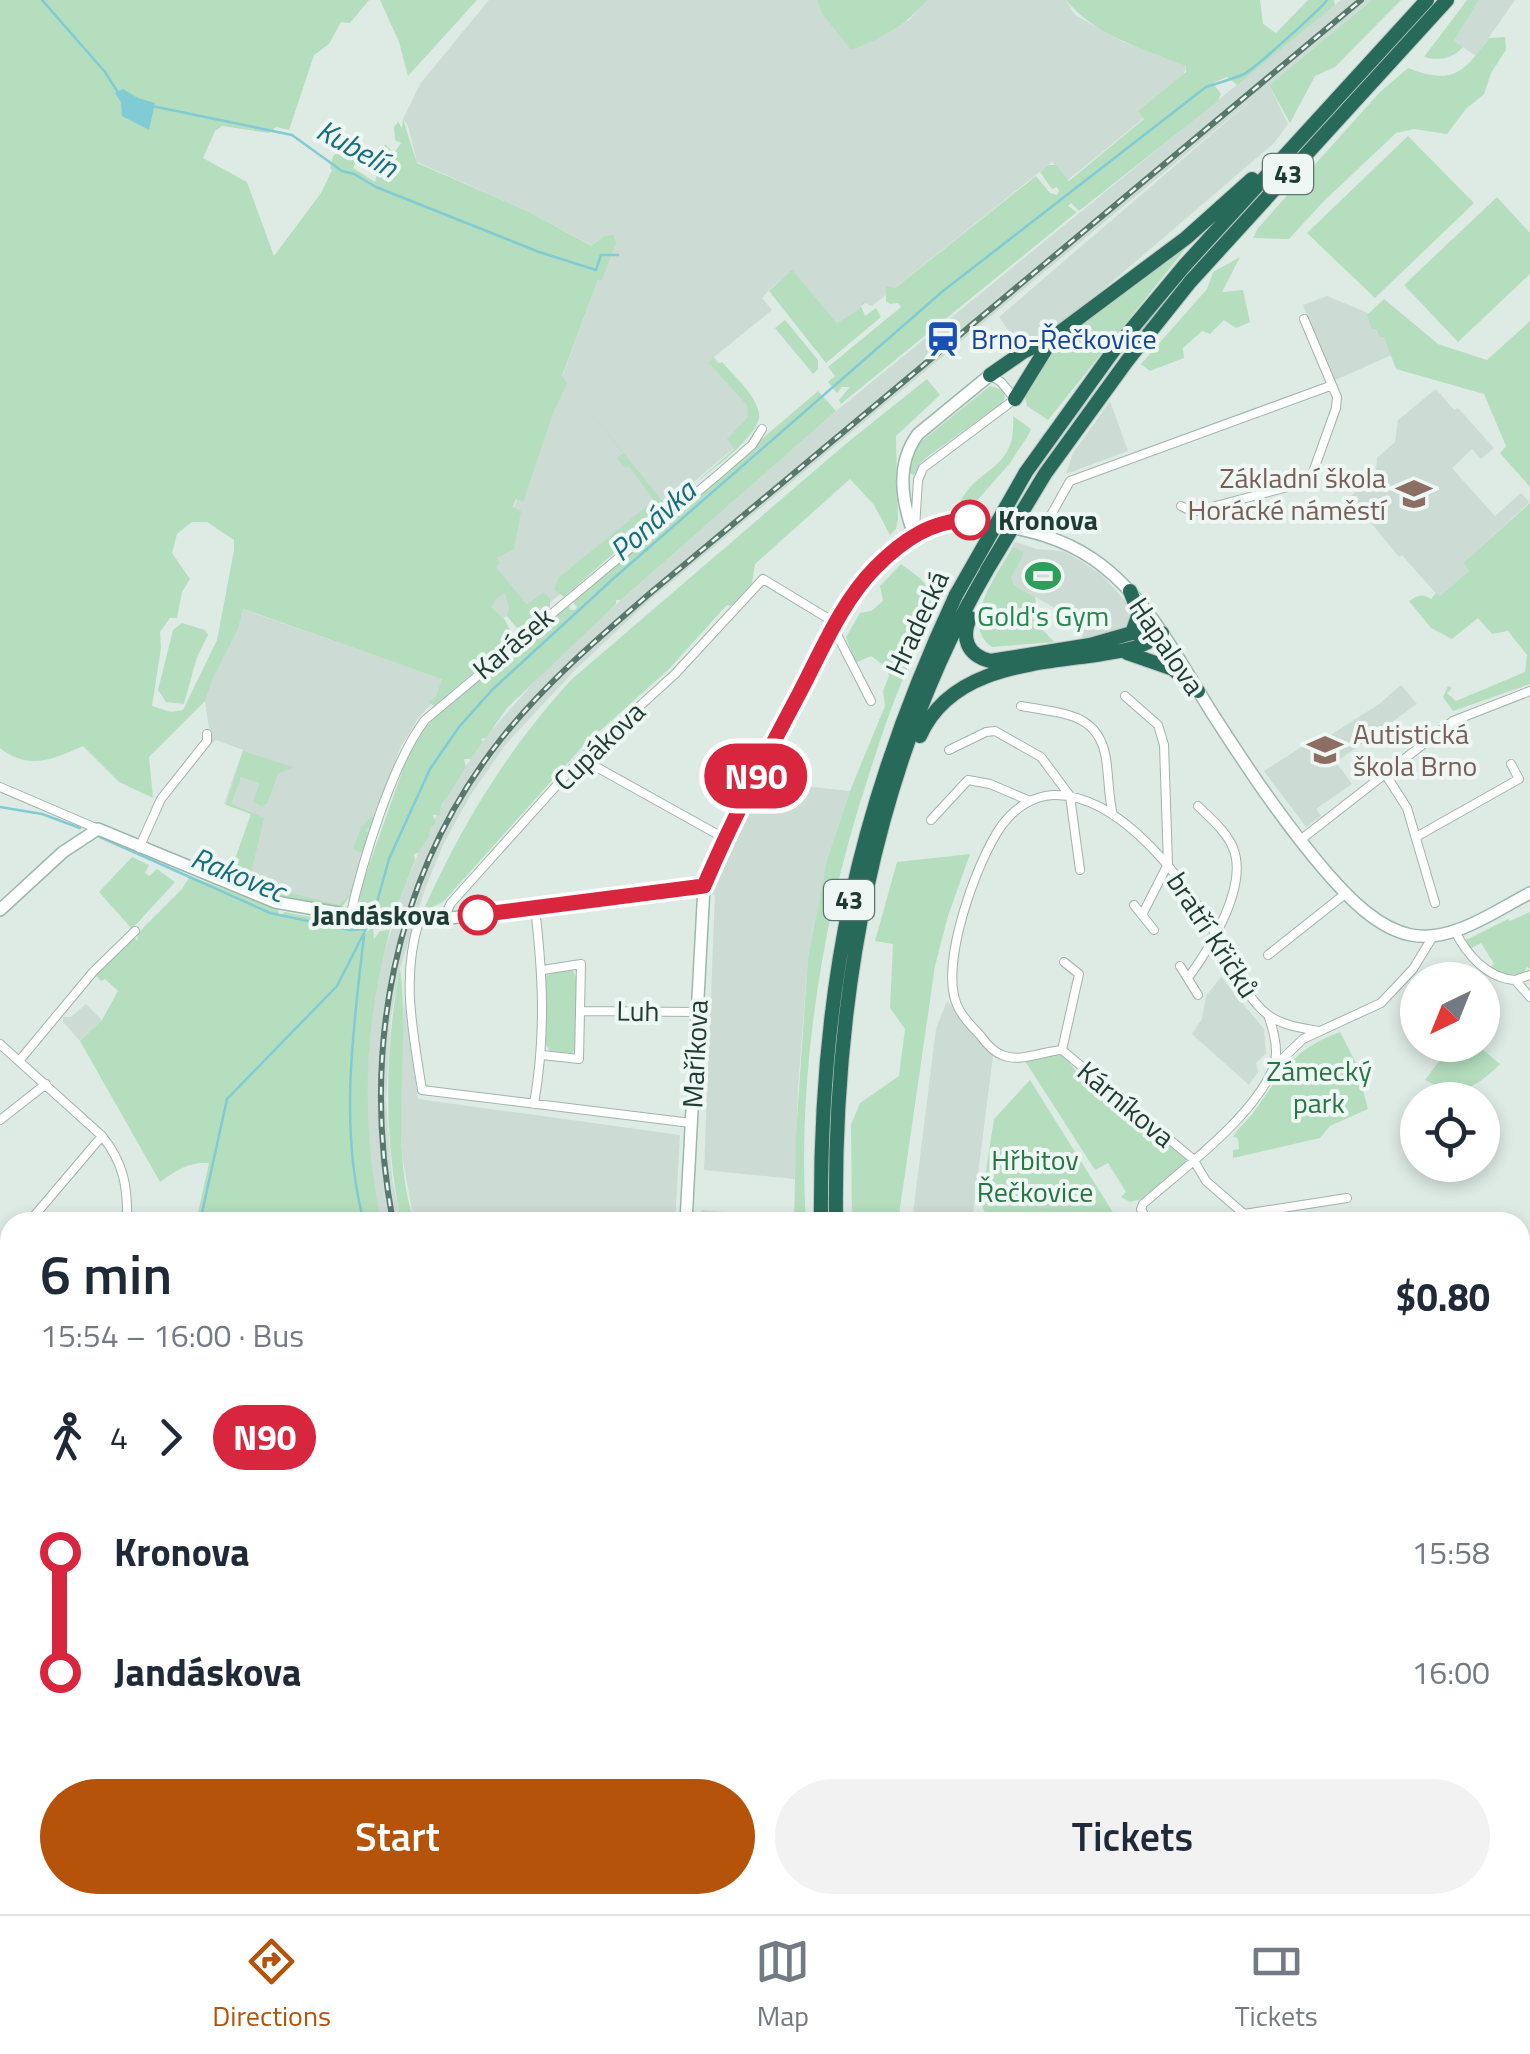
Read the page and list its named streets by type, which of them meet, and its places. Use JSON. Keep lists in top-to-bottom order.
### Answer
{
  "streets": {
    "highway": ["43", "Hradecká"],
    "street": [
      "Karásek",
      "Hapalova",
      "Cupákova",
      "bratří Křičků",
      "Luh",
      "Maříkova",
      "Kárníkova"
    ]
  },
  "crossings": [
    ["43", "Hradecká"],
    ["Hapalova", "Cupákova"],
    ["Hapalova", "Maříkova"],
    ["Hapalova", "Kárníkova"],
    ["Cupákova", "Maříkova"],
    ["Luh", "Maříkova"]
  ],
  "water": ["Kubelín", "Ponávka", "Rakovec"],
  "parks": ["Zámecký park", "Hřbitov Řečkovice"],
  "places": {
    "station": ["Brno-Řečkovice"],
    "school or university": ["Základní škola Horácké náměstí", "Autistická škola Brno"],
    "other": ["Kronova", "Jandáskova"],
    "sports": ["Gold's Gym"]
  },
  "lines": ["bus line N90"],
  "north": "bottom left",
  "page": {
    "on_map": "N90",
    "heading": ["6 min", "15:54 – 16:00 · Bus", "$0.80"],
    "legs": ["4", "N90"],
    "list": [
      {
        "name": "Kronova",
        "value": "15:58"
      },
      {
        "name": "Jandáskova",
        "value": "16:00"
      }
    ],
    "buttons": ["Start", "Tickets"],
    "tabs": ["Directions", "Map", "Tickets"]
  }
}
